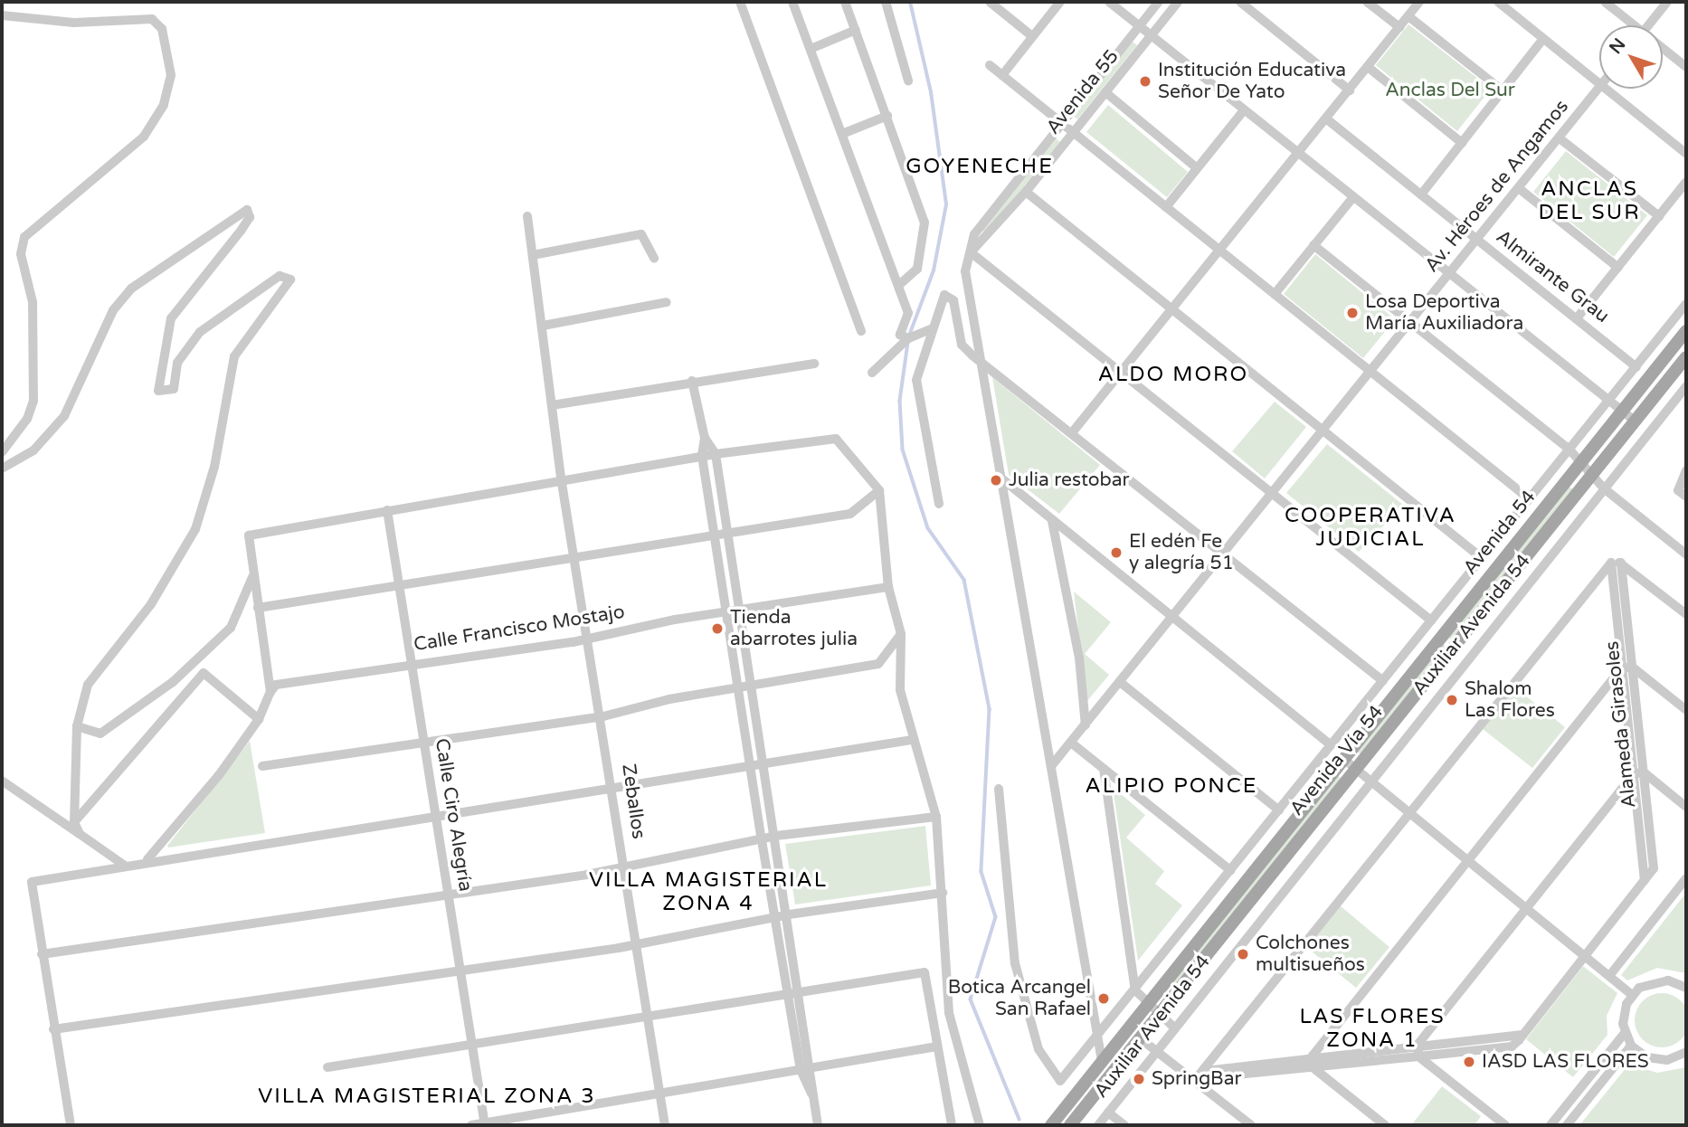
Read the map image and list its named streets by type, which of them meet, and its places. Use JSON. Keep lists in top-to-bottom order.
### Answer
{
  "streets": {
    "main road": ["Avenida 54", "Avenida Vía 54"],
    "street": [
      "Avenida 55",
      "Av. Héroes de Angamos",
      "Almirante Grau",
      "Auxiliar Avenida 54",
      "Calle Francisco Mostajo",
      "Alameda Girasoles",
      "Zeballos",
      "Calle Ciro Alegría"
    ]
  },
  "crossings": [
    ["Av. Héroes de Angamos", "Almirante Grau"],
    ["Avenida 54", "Avenida Vía 54"],
    ["Calle Francisco Mostajo", "Zeballos"],
    ["Calle Francisco Mostajo", "Calle Ciro Alegría"]
  ],
  "districts": [
    "GOYENECHE",
    "ANCLAS DEL SUR",
    "ALDO MORO",
    "COOPERATIVA JUDICIAL",
    "ALIPIO PONCE",
    "VILLA MAGISTERIAL ZONA 4",
    "LAS FLORES ZONA 1",
    "VILLA MAGISTERIAL ZONA 3"
  ],
  "parks": ["Anclas Del Sur"],
  "places": [
    "Institución Educativa Señor De Yato",
    "Losa Deportiva María Auxiliadora",
    "Julia restobar",
    "El edén Fe y alegría 51",
    "Tienda abarrotes julia",
    "Shalom Las Flores",
    "Colchones multisueños",
    "Botica Arcangel San Rafael",
    "IASD LAS FLORES",
    "SpringBar"
  ],
  "north": "top left"
}
